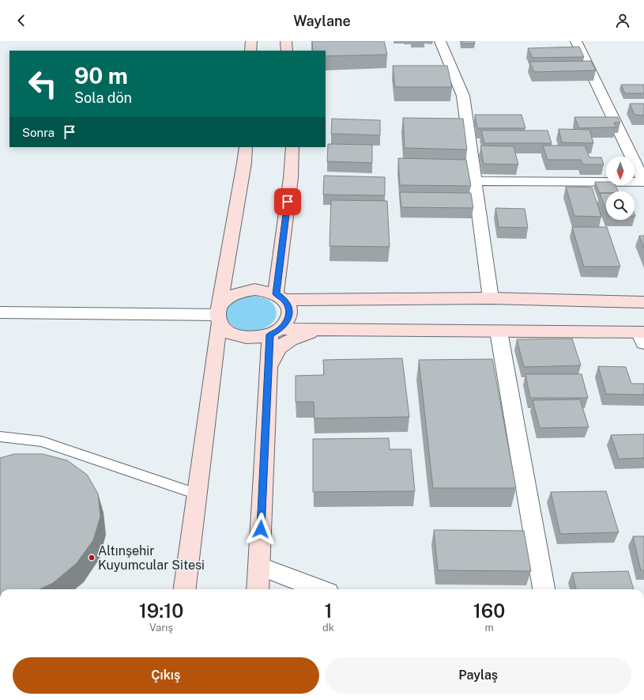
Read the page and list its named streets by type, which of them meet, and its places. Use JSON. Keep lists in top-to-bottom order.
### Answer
{
  "places": ["Altınşehir Kuyumcular Sitesi"],
  "north": "bottom",
  "page": {
    "header": "Waylane",
    "turn": ["90 m", "Sola dön"],
    "then": "Sonra",
    "eta": [
      "19:10",
      "Varış",
      "1",
      "dk",
      "160",
      "m"
    ],
    "buttons": ["Çıkış", "Paylaş"]
  }
}
